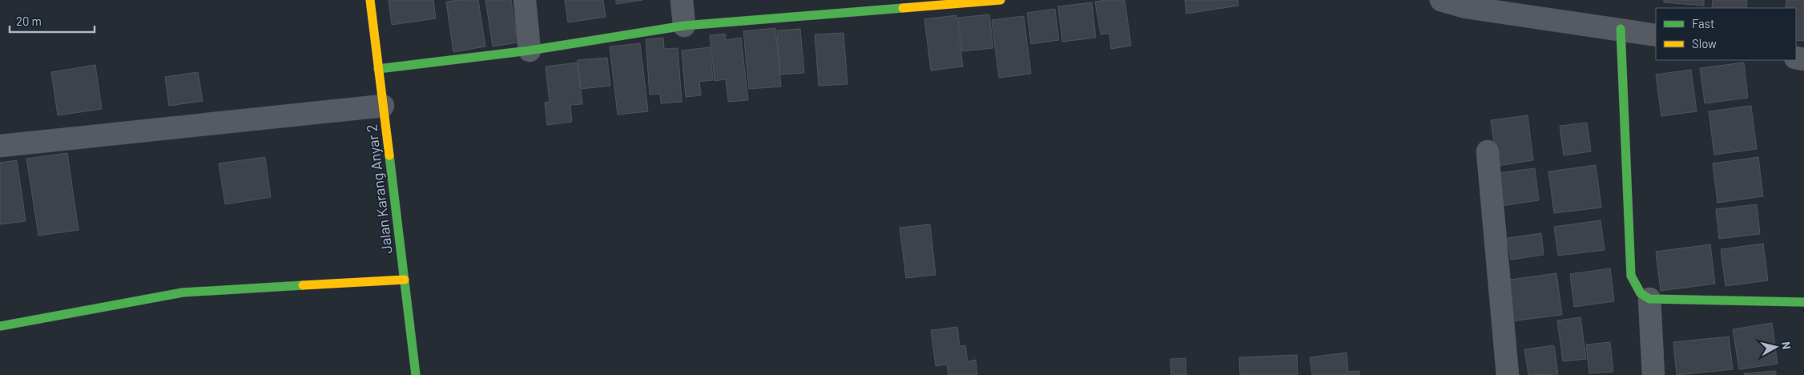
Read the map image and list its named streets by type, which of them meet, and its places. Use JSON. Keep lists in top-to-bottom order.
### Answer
{
  "streets": {
    "street": ["Jalan Karang Anyar 2"]
  },
  "legend": ["Fast", "Slow"],
  "scale_bar": "20 m",
  "north": "right"
}
